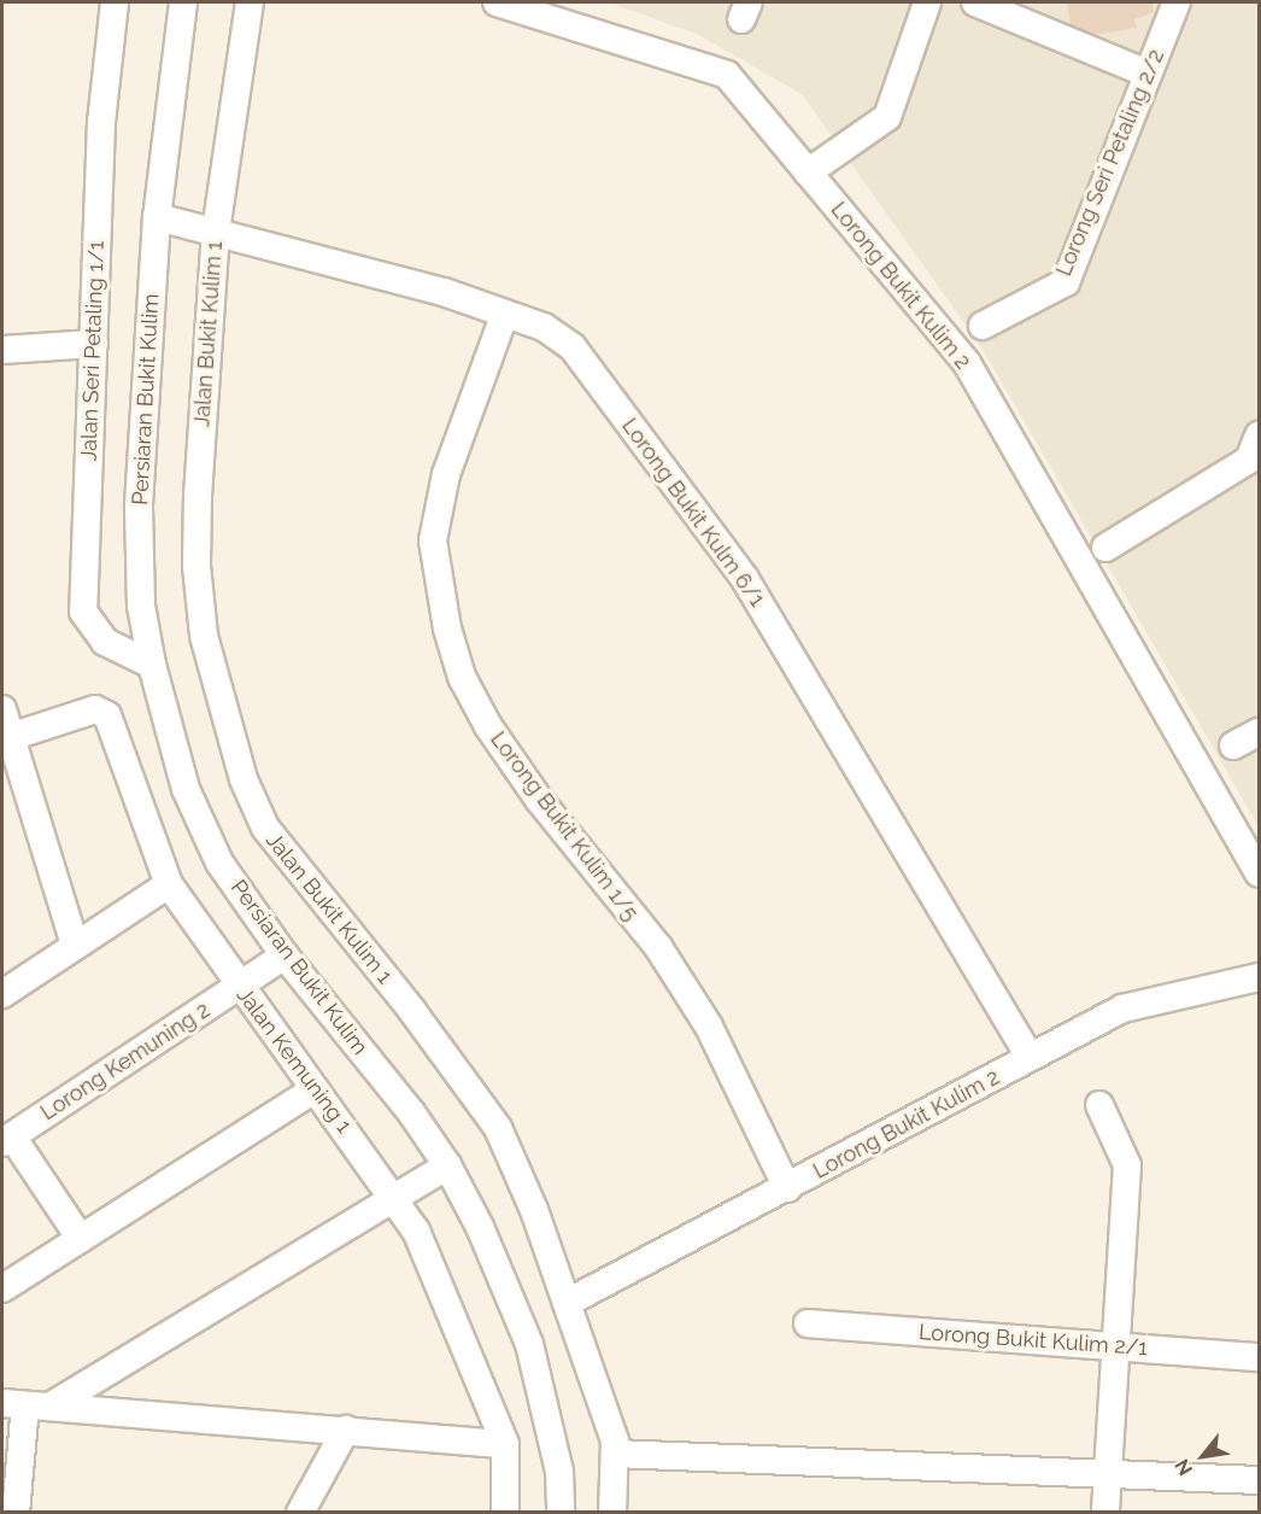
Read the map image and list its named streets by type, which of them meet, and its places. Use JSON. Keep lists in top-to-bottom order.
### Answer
{
  "streets": {
    "street": [
      "Lorong Seri Petaling 2/2",
      "Lorong Bukit Kulim 2",
      "Jalan Bukit Kulim 1",
      "Jalan Seri Petaling 1/1",
      "Persiaran Bukit Kulim",
      "Lorong Bukit Kulm 6/1",
      "Lorong Bukit Kulim 1/5",
      "Jalan Kemuning 1",
      "Lorong Kemuning 2",
      "Lorong Bukit Kulim 2/1"
    ]
  },
  "crossings": [
    ["Lorong Bukit Kulim 2", "Jalan Bukit Kulim 1"],
    ["Lorong Bukit Kulim 2", "Lorong Bukit Kulm 6/1"],
    ["Lorong Bukit Kulim 2", "Lorong Bukit Kulim 1/5"],
    ["Jalan Bukit Kulim 1", "Lorong Bukit Kulm 6/1"],
    ["Jalan Seri Petaling 1/1", "Persiaran Bukit Kulim"],
    ["Persiaran Bukit Kulim", "Lorong Bukit Kulm 6/1"],
    ["Persiaran Bukit Kulim", "Lorong Kemuning 2"],
    ["Lorong Bukit Kulm 6/1", "Lorong Bukit Kulim 1/5"],
    ["Jalan Kemuning 1", "Lorong Kemuning 2"]
  ],
  "north": "bottom left"
}
